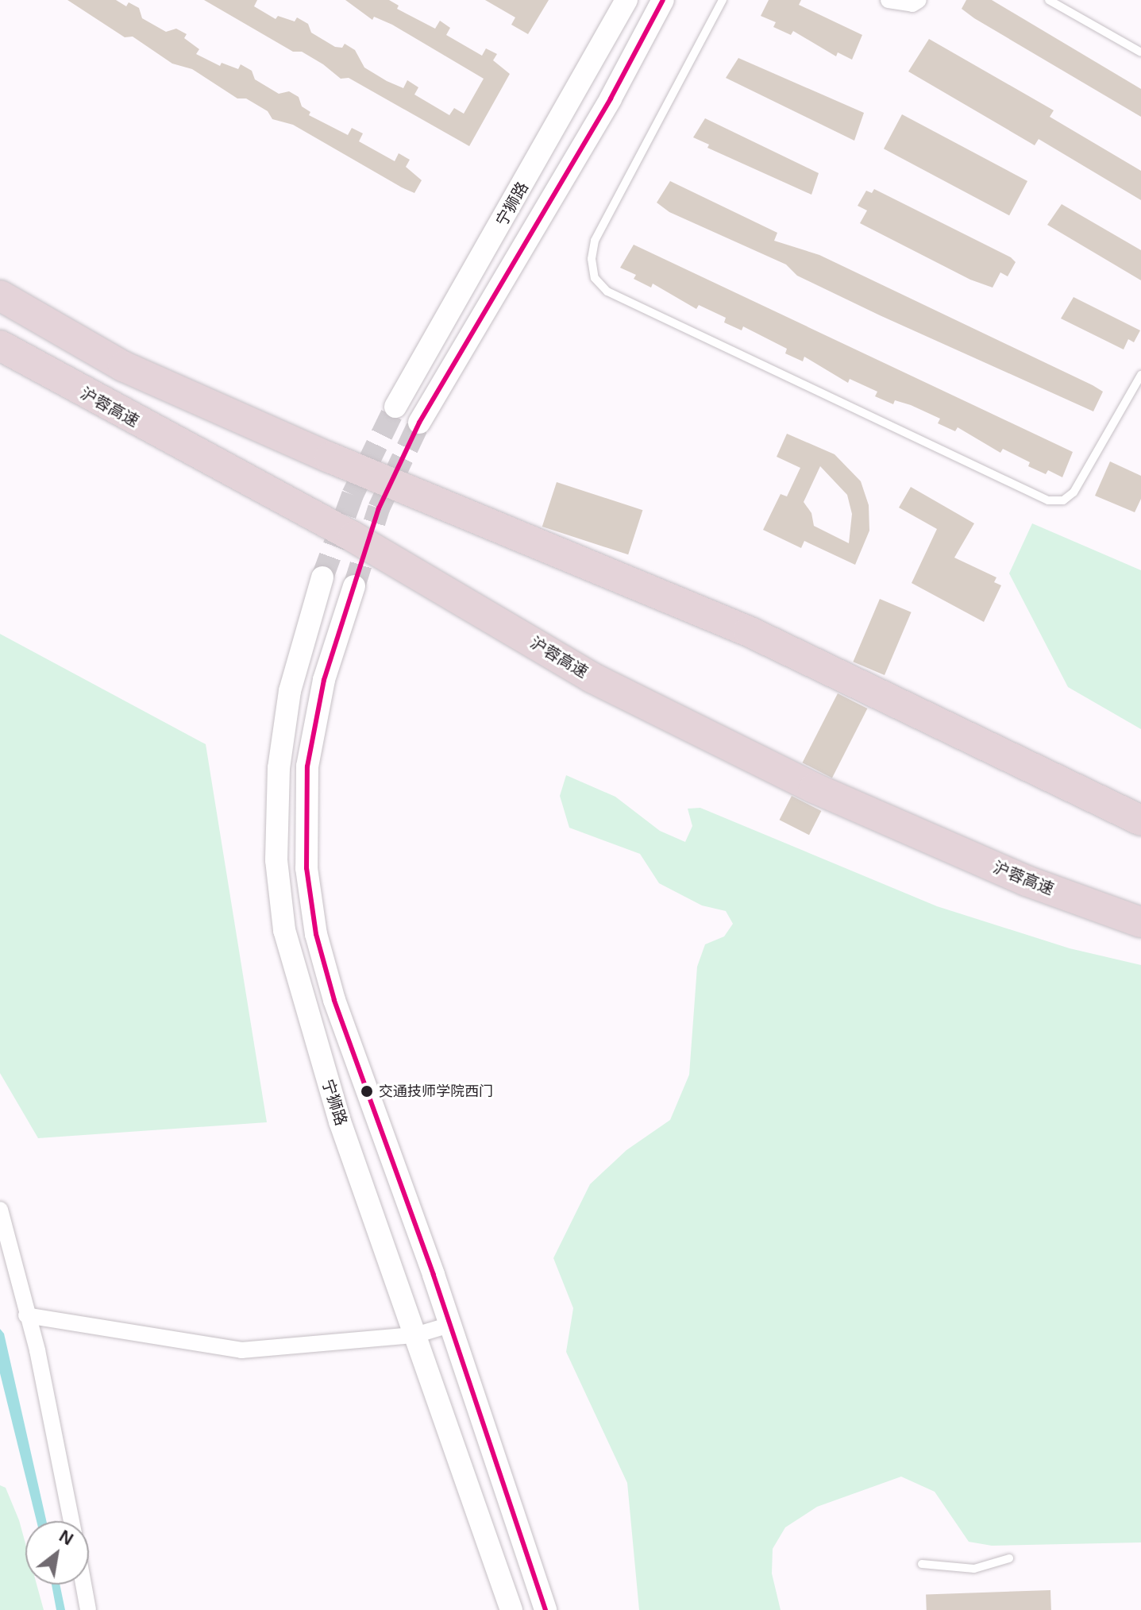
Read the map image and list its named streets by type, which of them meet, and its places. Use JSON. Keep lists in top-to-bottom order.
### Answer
{
  "streets": {
    "highway": ["沪蓉高速"],
    "main road": ["宁狮路"]
  },
  "places": ["交通技师学院西门"],
  "north": "top right"
}
